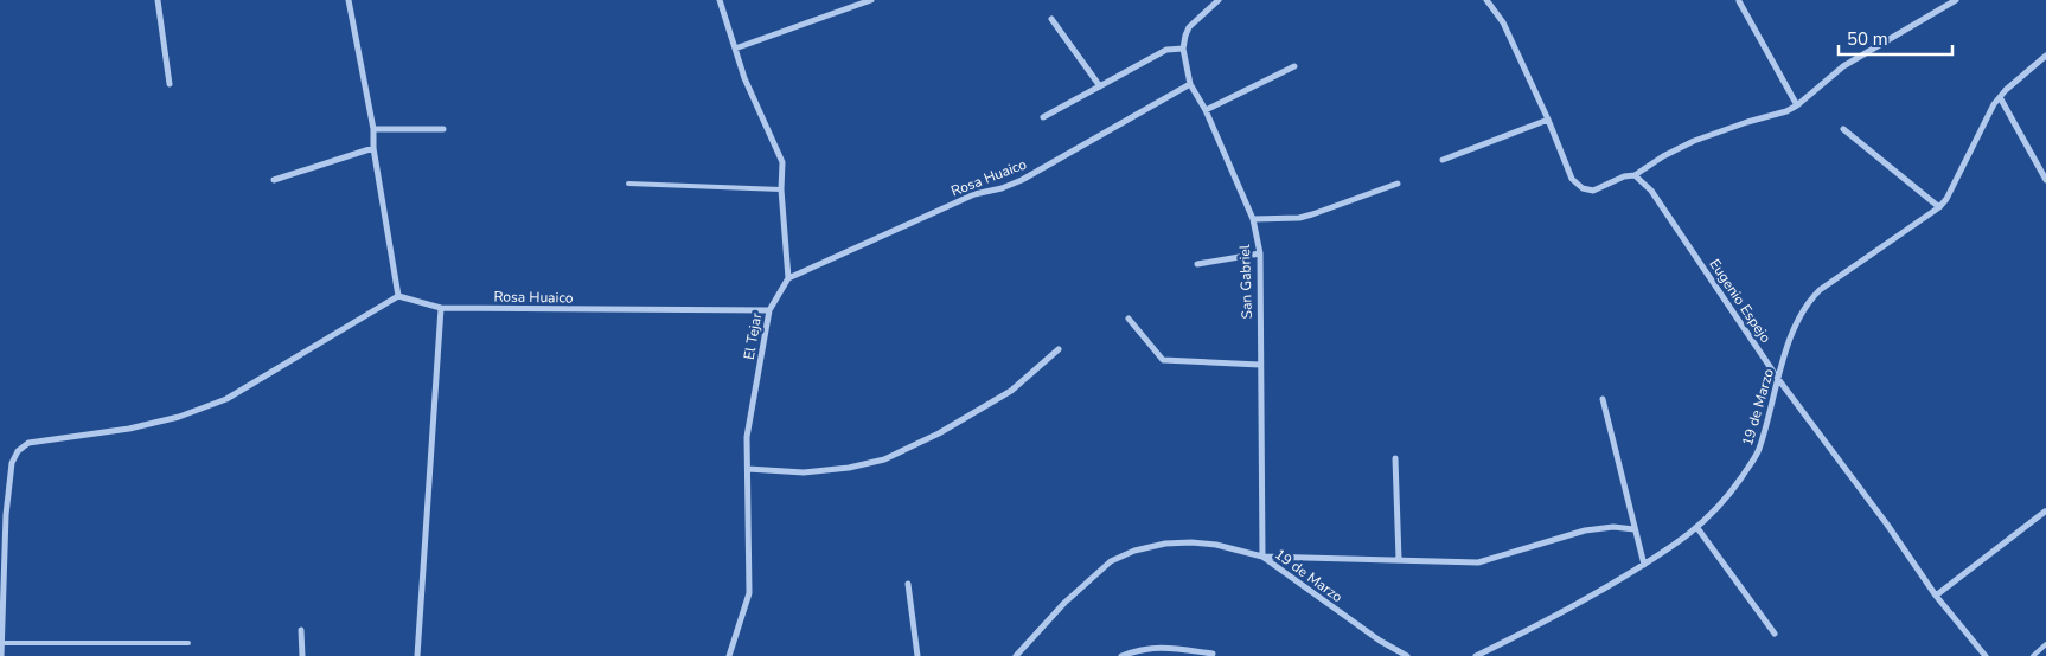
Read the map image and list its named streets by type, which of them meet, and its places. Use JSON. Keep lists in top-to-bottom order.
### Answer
{
  "streets": {
    "street": [
      "Rosa Huaico",
      "San Gabriel",
      "Eugenio Espejo",
      "El Tejar",
      "19 de Marzo"
    ]
  },
  "crossings": [
    ["Rosa Huaico", "San Gabriel"],
    ["Rosa Huaico", "El Tejar"],
    ["San Gabriel", "19 de Marzo"],
    ["Eugenio Espejo", "19 de Marzo"]
  ],
  "scale_bar": "50 m"
}
